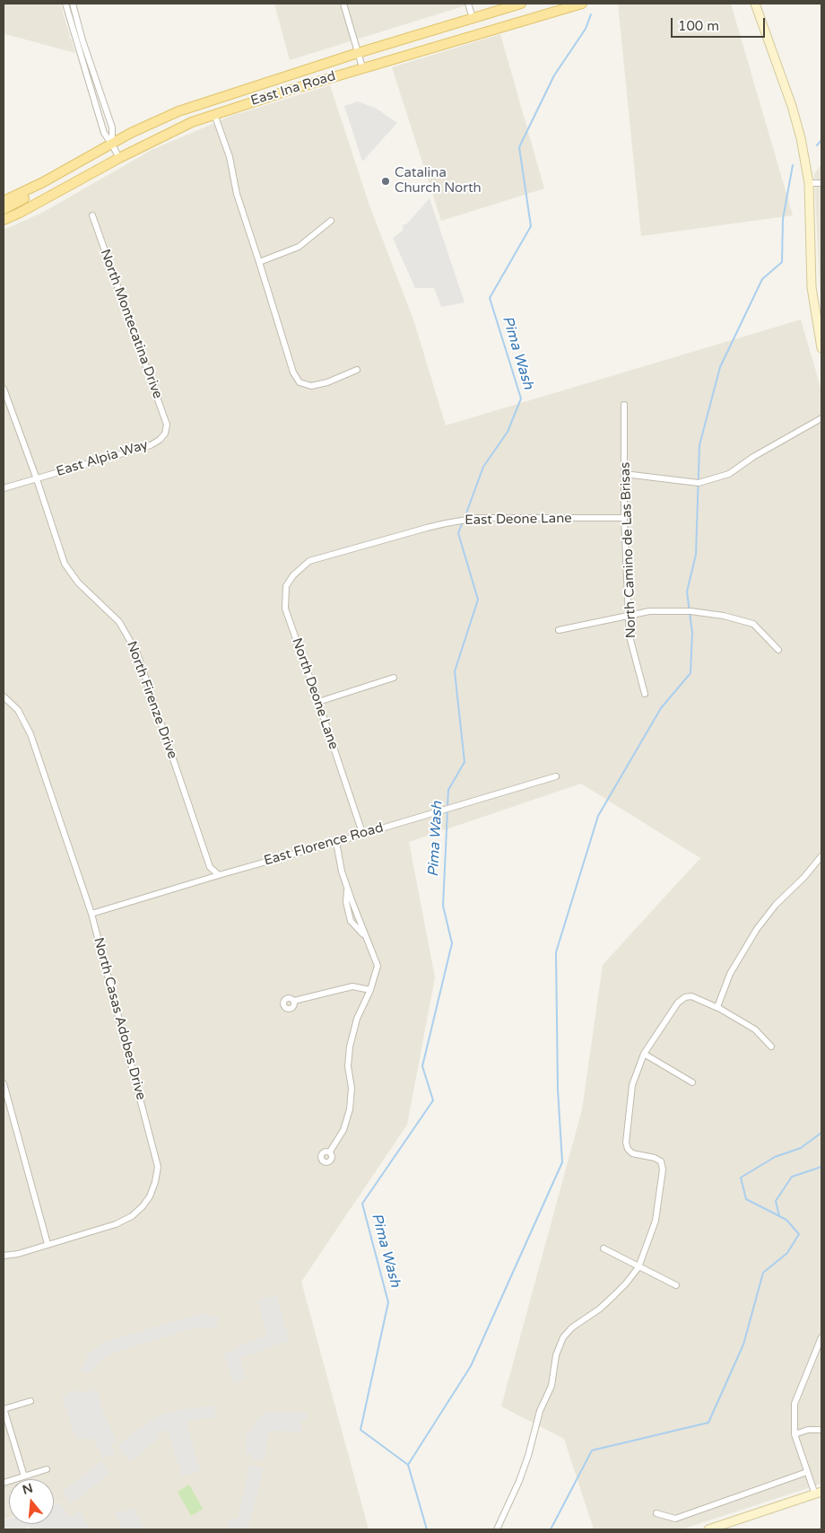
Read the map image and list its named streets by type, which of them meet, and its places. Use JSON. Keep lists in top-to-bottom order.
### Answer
{
  "streets": {
    "main road": ["East Ina Road"],
    "street": [
      "North Montecatina Drive",
      "East Alpia Way",
      "East Deone Lane",
      "North Camino de Las Brisas",
      "North Deone Lane",
      "North Firenze Drive",
      "East Florence Road",
      "North Casas Adobes Drive"
    ]
  },
  "crossings": [
    ["North Montecatina Drive", "East Alpia Way"],
    ["East Alpia Way", "North Firenze Drive"],
    ["East Deone Lane", "North Camino de Las Brisas"],
    ["East Deone Lane", "North Deone Lane"],
    ["North Deone Lane", "East Florence Road"],
    ["North Firenze Drive", "East Florence Road"],
    ["East Florence Road", "North Casas Adobes Drive"]
  ],
  "water": ["Pima Wash"],
  "places": ["Catalina Church North"],
  "scale_bar": "100 m",
  "north": "top"
}
